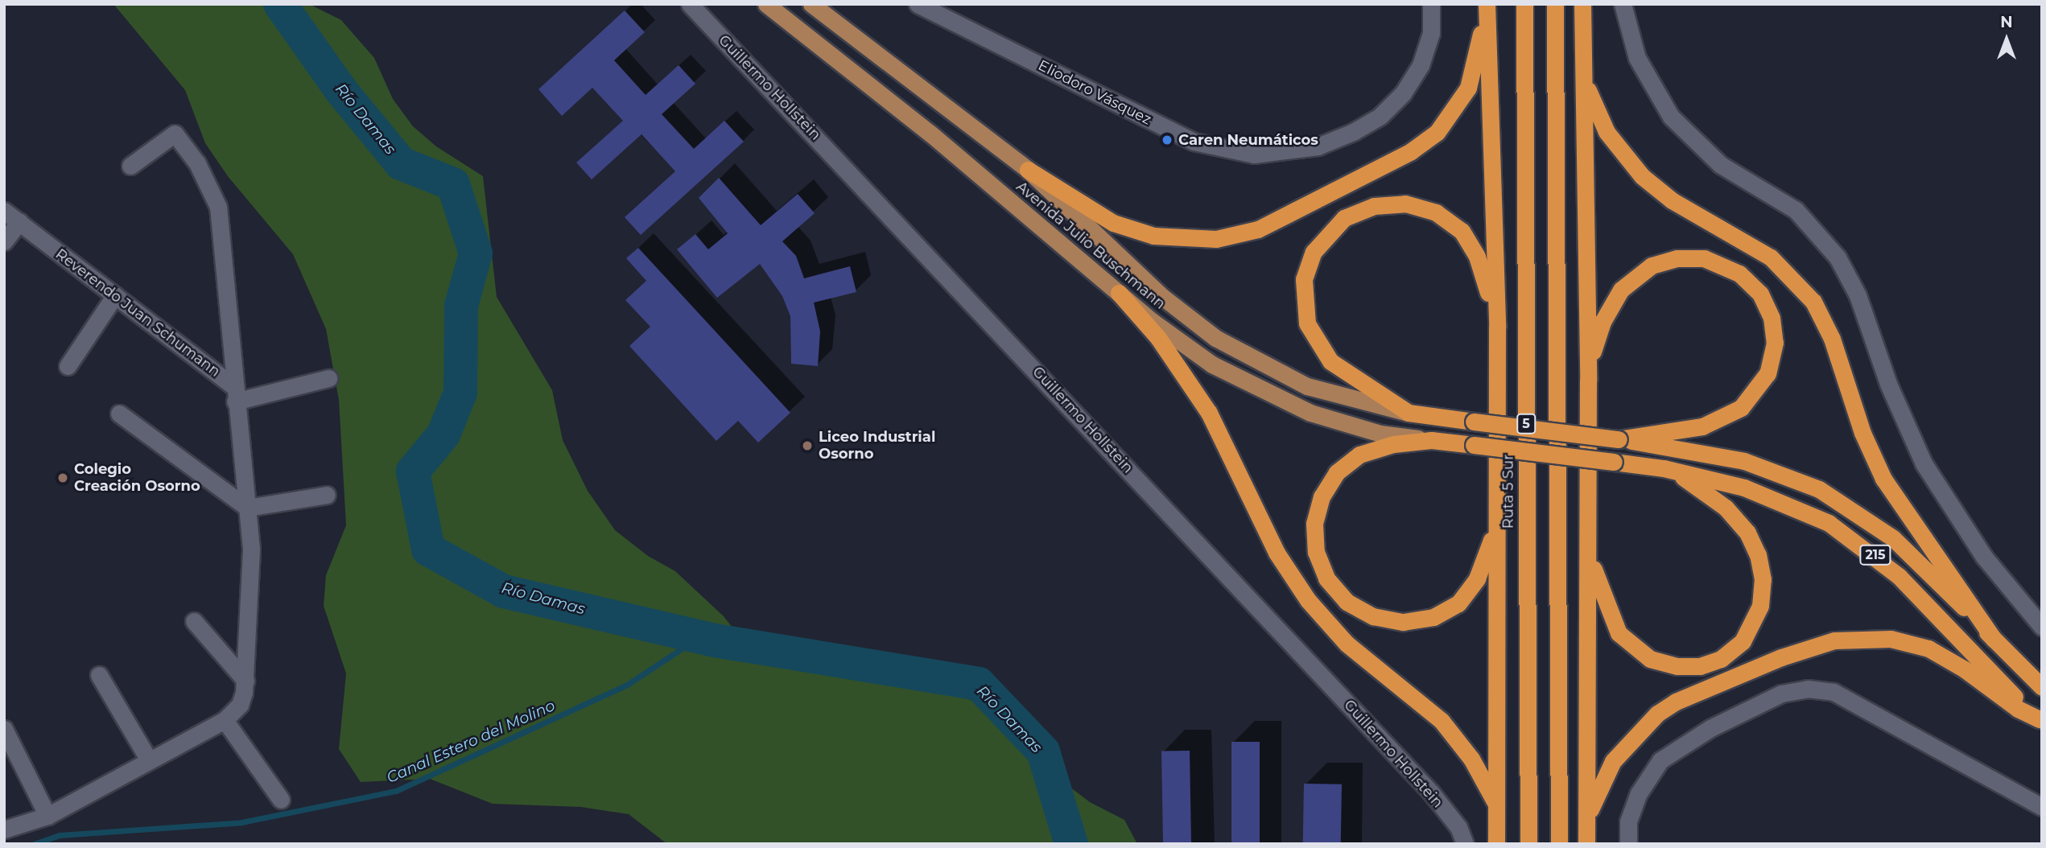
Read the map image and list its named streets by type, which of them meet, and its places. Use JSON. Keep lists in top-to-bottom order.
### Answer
{
  "streets": {
    "highway": [
      "Avenida Julio Buschmann",
      "5",
      "Ruta 5 Sur",
      "215"
    ],
    "street": ["Guillermo Hollstein", "Eliodoro Vásquez", "Reverendo Juan Schumann"]
  },
  "crossings": [
    ["Avenida Julio Buschmann", "215"]
  ],
  "water": ["Río Damas", "Canal Estero del Molino"],
  "places": ["Caren Neumáticos", "Liceo Industrial Osorno", "Colegio Creación Osorno"],
  "north": "top"
}
